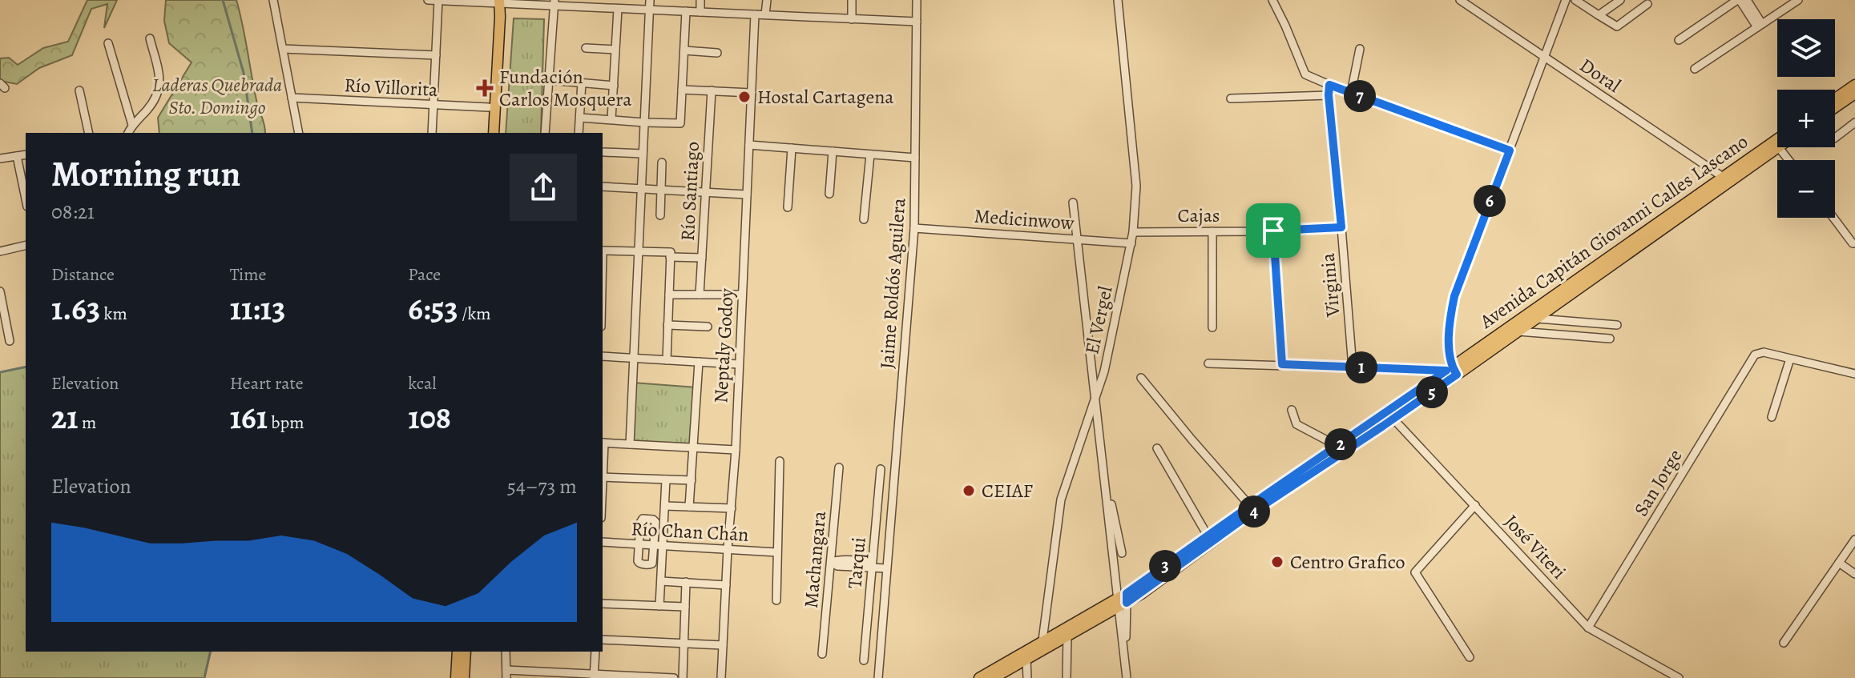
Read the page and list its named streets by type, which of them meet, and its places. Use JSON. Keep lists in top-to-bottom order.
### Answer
{
  "streets": {
    "main road": ["Avenida Capitán Giovanni Calles Lascano"],
    "street": [
      "Doral",
      "Río Villorita",
      "Río Santiago",
      "Cajas",
      "Medicinwow",
      "Jaime Roldós Aguilera",
      "Virginia",
      "El Vergel",
      "Neptaly Godoy",
      "San Jorge",
      "Río Chan Chán",
      "José Viteri",
      "Machangara",
      "Tarqui"
    ]
  },
  "crossings": [
    ["Doral", "Avenida Capitán Giovanni Calles Lascano"],
    ["Cajas", "Virginia"],
    ["Cajas", "El Vergel"],
    ["Medicinwow", "Jaime Roldós Aguilera"],
    ["Medicinwow", "El Vergel"],
    ["Avenida Capitán Giovanni Calles Lascano", "El Vergel"],
    ["Avenida Capitán Giovanni Calles Lascano", "José Viteri"],
    ["Neptaly Godoy", "Río Chan Chán"],
    ["San Jorge", "José Viteri"]
  ],
  "parks": ["Laderas Quebrada Sto. Domingo"],
  "places": {
    "health": ["Fundación Carlos Mosquera"],
    "other": ["Hostal Cartagena", "CEIAF", "Centro Grafico"]
  },
  "page": {
    "map_buttons": ["+", "−"],
    "pins": [
      "7",
      "6",
      "1",
      "5",
      "2",
      "4",
      "3"
    ],
    "heading": ["Morning run", "08:21"],
    "stats": [
      ["Distance", "1.63 km"],
      ["Time", "11:13"],
      ["Pace", "6:53 /km"],
      ["Elevation", "21 m"],
      ["Heart rate", "161 bpm"],
      ["kcal", "108"]
    ],
    "chart": ["Elevation", "54–73 m"]
  }
}
